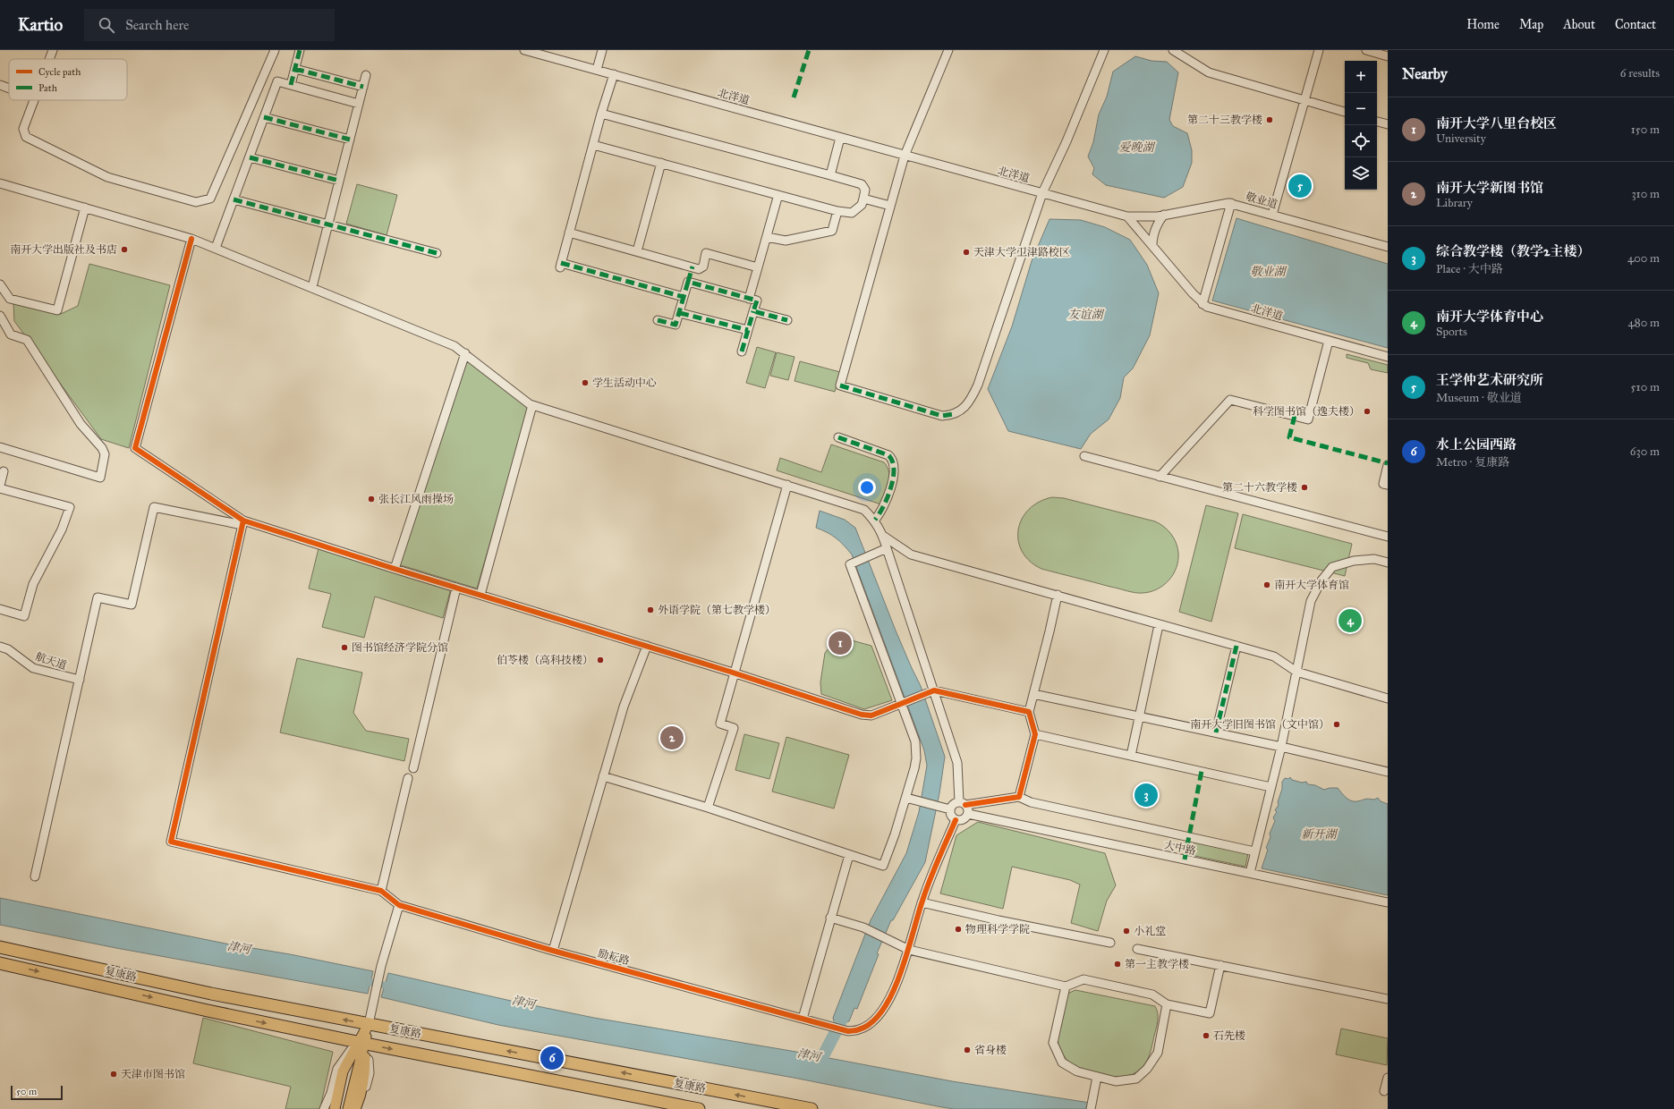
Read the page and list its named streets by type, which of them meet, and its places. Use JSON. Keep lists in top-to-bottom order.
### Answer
{
  "streets": {
    "highway": ["复康路"],
    "street": [
      "北洋道",
      "敬业道",
      "航天道",
      "大中路",
      "励耘路"
    ]
  },
  "crossings": [
    ["北洋道", "敬业道"]
  ],
  "water": [
    "爱晚湖",
    "敬业湖",
    "友谊湖",
    "新开湖",
    "津河"
  ],
  "places": [
    "第二十三教学楼",
    "南开大学出版社及书店",
    "天津大学卫津路校区",
    "学生活动中心",
    "科学图书馆（逸夫楼）",
    "第二十六教学楼",
    "张长江风雨操场",
    "南开大学体育馆",
    "外语学院（第七教学楼）",
    "图书馆经济学院分馆",
    "伯苓楼（高科技楼）",
    "南开大学旧图书馆（文中馆）",
    "物理科学学院",
    "小礼堂",
    "第一主教学楼",
    "石先楼",
    "省身楼",
    "天津市图书馆"
  ],
  "legend": ["Cycle path", "Path"],
  "scale_bar": "50 m",
  "page": {
    "header": "Kartio",
    "search": "Search here",
    "nav": [
      "Home",
      "Map",
      "About",
      "Contact"
    ],
    "heading": ["Nearby", "6 results"],
    "map_buttons": ["+", "−"],
    "list": [
      {
        "mark": "1",
        "name": "南开大学八里台校区",
        "note": "University",
        "value": "150 m"
      },
      {
        "mark": "2",
        "name": "南开大学新图书馆",
        "note": "Library",
        "value": "310 m"
      },
      {
        "mark": "3",
        "name": "综合教学楼（教学2主楼）",
        "note": "Place · 大中路",
        "value": "400 m"
      },
      {
        "mark": "4",
        "name": "南开大学体育中心",
        "note": "Sports",
        "value": "480 m"
      },
      {
        "mark": "5",
        "name": "王学仲艺术研究所",
        "note": "Museum · 敬业道",
        "value": "510 m"
      },
      {
        "mark": "6",
        "name": "水上公园西路",
        "note": "Metro · 复康路",
        "value": "630 m"
      }
    ],
    "pins": [
      "5",
      "4",
      "1",
      "2",
      "3",
      "6"
    ],
    "scale": "50 m"
  }
}
